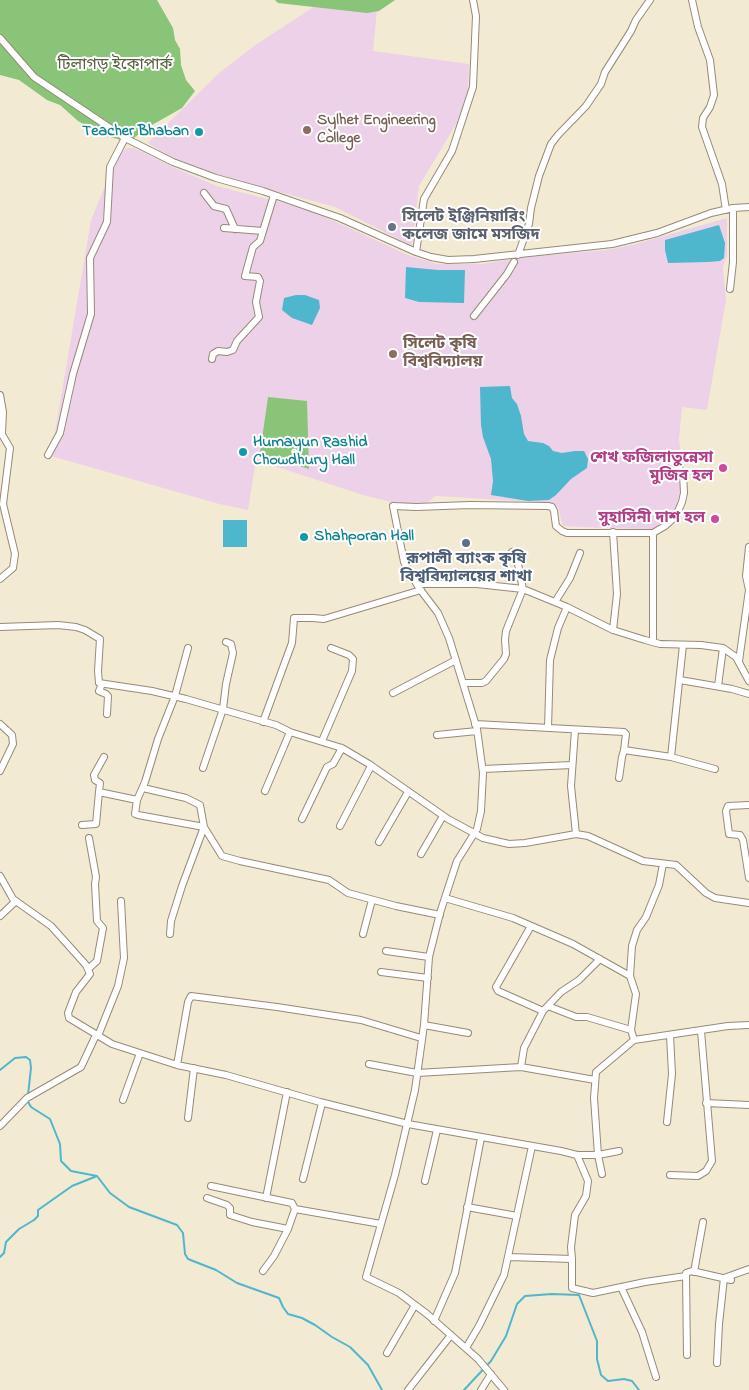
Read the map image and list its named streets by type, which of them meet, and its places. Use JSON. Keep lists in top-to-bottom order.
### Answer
{
  "parks": ["টিলাগড় ইকোপার্ক"],
  "places": [
    "Sylhet Engineering College",
    "Teacher Bhaban",
    "সিলেট ইঞ্জিনিয়ারিং কলেজ জামে মসজিদ",
    "সিলেট কৃষি বিশ্ববিদ্যালয়",
    "Humayun Rashid Chowdhury Hall",
    "শেখ ফজিলাতুন্নেসা মুজিব হল",
    "সুহাসিনী দাশ হল",
    "Shahporan Hall",
    "রূপালী ব্যাংক কৃষি বিশ্ববিদ্যালয়ের শাখা"
  ]
}
